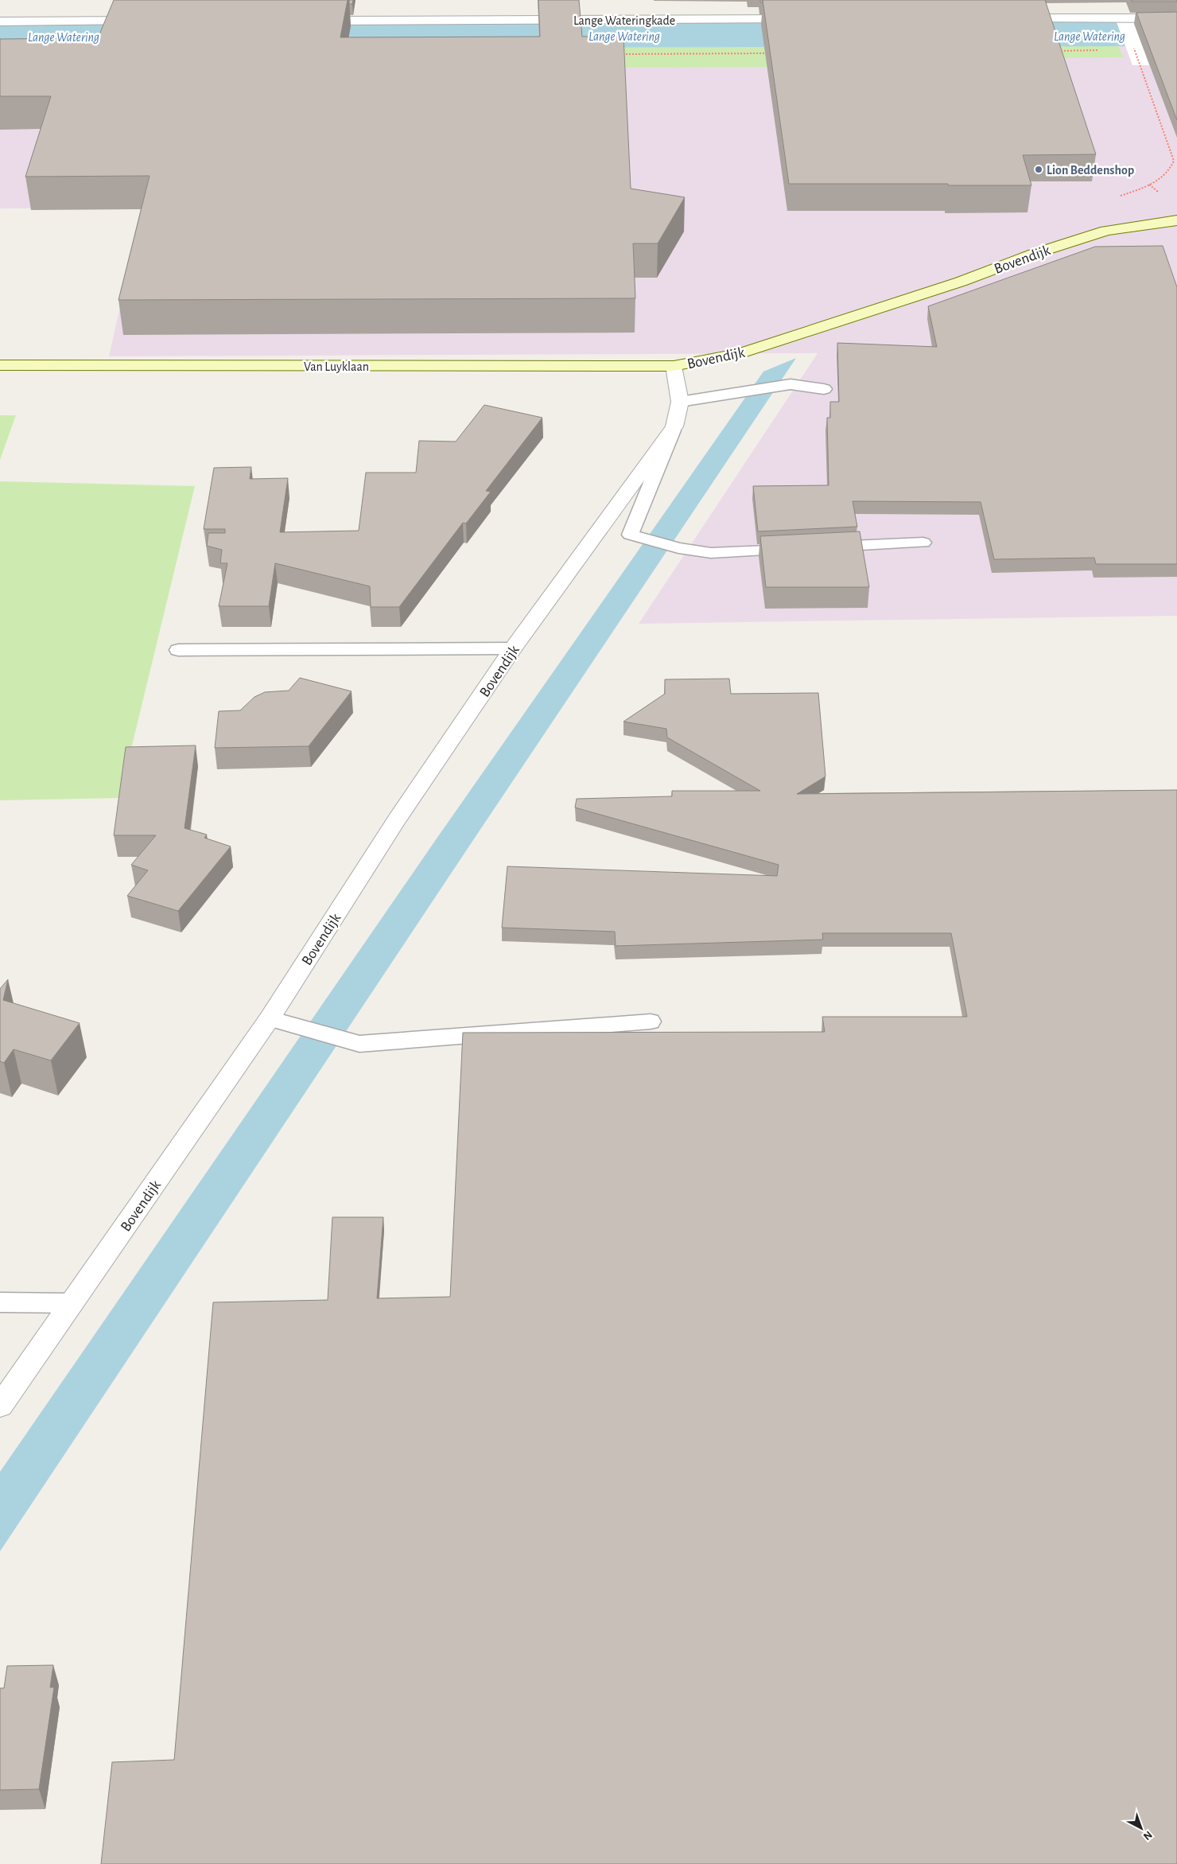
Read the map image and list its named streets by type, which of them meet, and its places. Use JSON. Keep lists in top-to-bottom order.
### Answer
{
  "streets": {
    "street": ["Lange Wateringkade", "Bovendijk", "Van Luyklaan"]
  },
  "crossings": [
    ["Bovendijk", "Van Luyklaan"]
  ],
  "water": ["Lange Watering"],
  "places": ["Lion Beddenshop"],
  "north": "bottom right"
}
